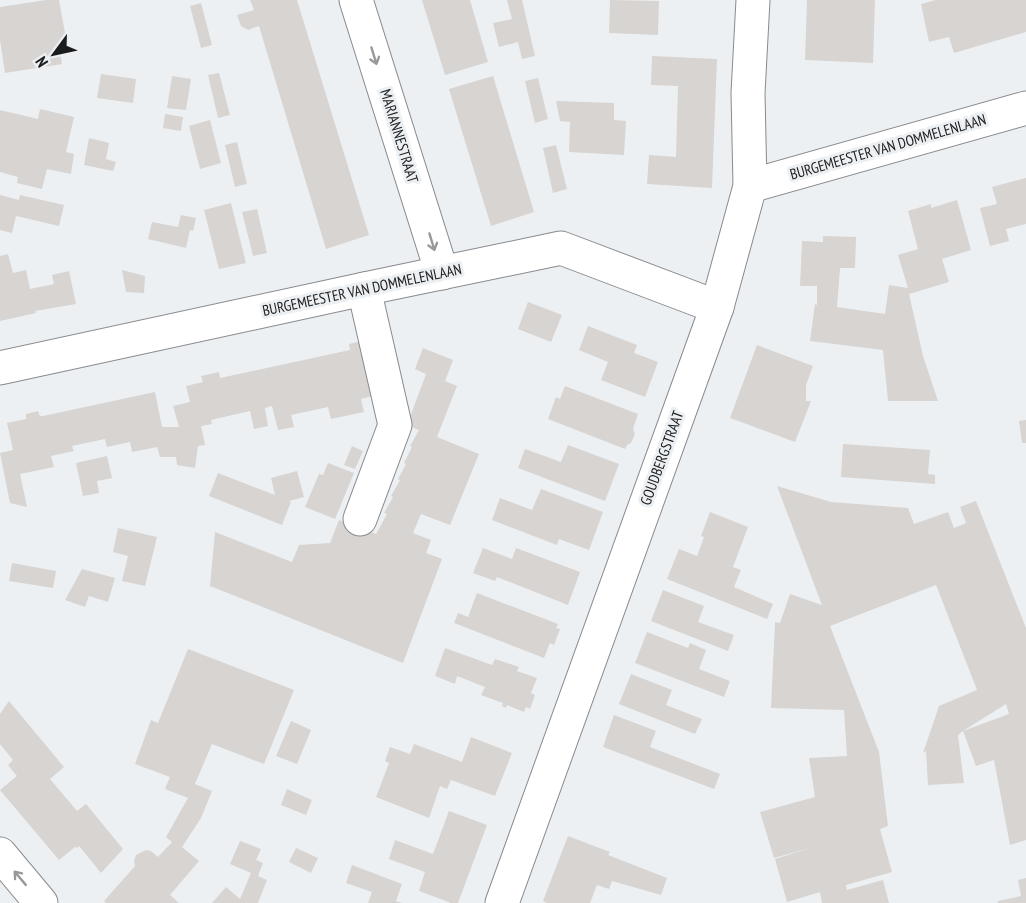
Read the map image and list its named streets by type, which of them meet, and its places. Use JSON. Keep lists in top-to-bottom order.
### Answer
{
  "streets": {
    "street": ["MARIANNESTRAAT", "BURGEMEESTER VAN DOMMELENLAAN", "GOUDBERGSTRAAT"]
  },
  "crossings": [
    ["MARIANNESTRAAT", "BURGEMEESTER VAN DOMMELENLAAN"],
    ["BURGEMEESTER VAN DOMMELENLAAN", "GOUDBERGSTRAAT"]
  ],
  "one_way": ["MARIANNESTRAAT"],
  "north": "bottom left"
}
